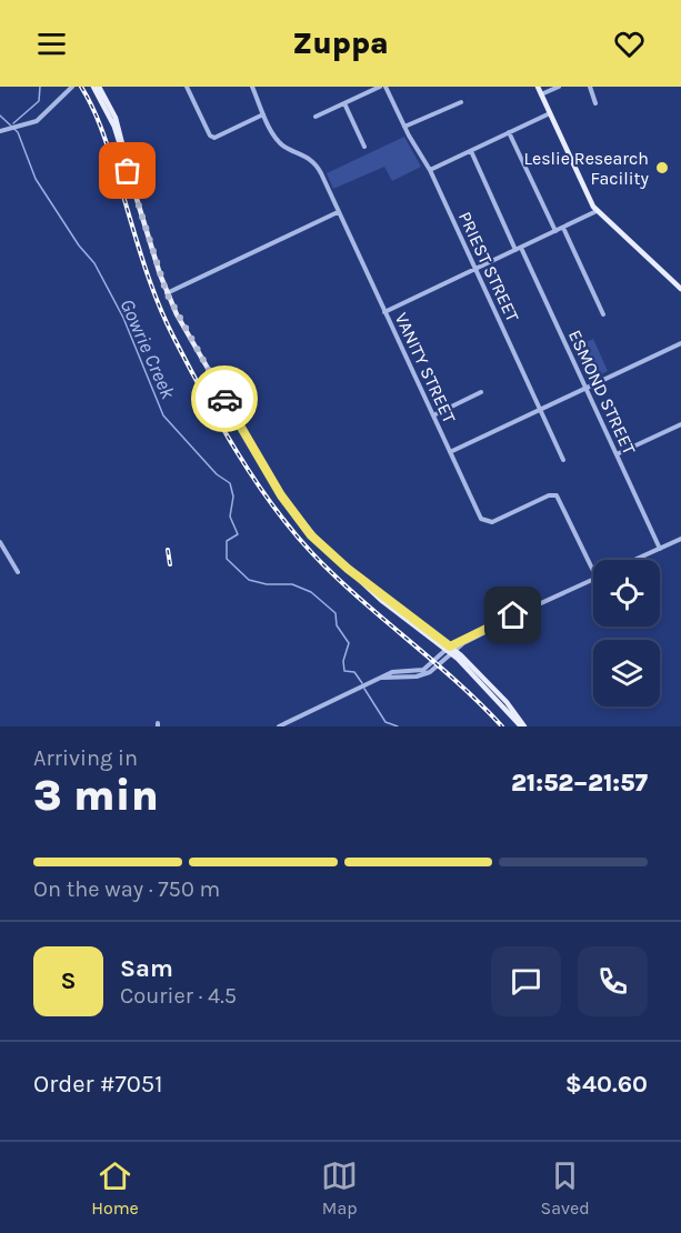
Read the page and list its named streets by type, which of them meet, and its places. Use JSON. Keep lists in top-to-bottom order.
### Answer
{
  "streets": {
    "street": ["PRIEST STREET", "VANITY STREET", "ESMOND STREET"]
  },
  "water": ["Gowrie Creek"],
  "places": ["Leslie Research Facility"],
  "page": {
    "header": "Zuppa",
    "heading": ["3 min", "Arriving in", "21:52–21:57"],
    "panel": [
      "Sam",
      "Courier · 4.5",
      "Order #7051",
      "$40.60"
    ],
    "bar": "On the way · 750 m",
    "round": "S",
    "tabs": ["Home", "Map", "Saved"]
  }
}
